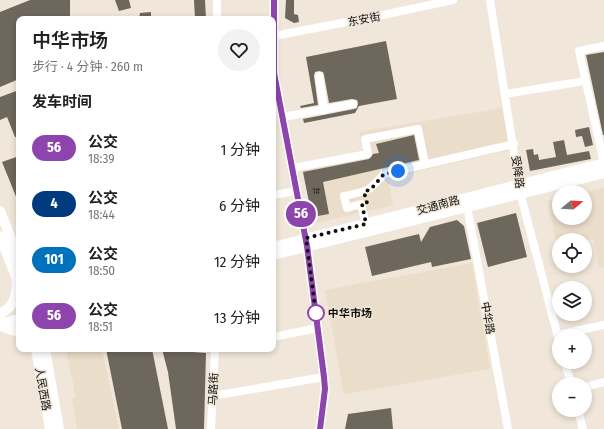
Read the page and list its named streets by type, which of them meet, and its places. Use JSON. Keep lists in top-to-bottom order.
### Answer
{
  "streets": {
    "main road": ["交通南路", "人民西路"],
    "street": [
      "东安街",
      "受降路",
      "中华路",
      "马路街"
    ]
  },
  "crossings": [
    ["受降路", "交通南路"],
    ["交通南路", "中华路"]
  ],
  "places": ["中华市场"],
  "lines": ["bus line 56"],
  "house_numbers": ["1#"],
  "north": "right",
  "page": {
    "on_map": "56",
    "heading": [
      ["中华市场", "步行 · 4 分钟 · 260 m"],
      "发车时间"
    ],
    "list": [
      {
        "mark": "56",
        "name": "公交",
        "note": "18:39",
        "value": "1 分钟"
      },
      {
        "mark": "4",
        "name": "公交",
        "note": "18:44",
        "value": "6 分钟"
      },
      {
        "mark": "101",
        "name": "公交",
        "note": "18:50",
        "value": "12 分钟"
      },
      {
        "mark": "56",
        "name": "公交",
        "note": "18:51",
        "value": "13 分钟"
      }
    ],
    "map_buttons": ["+", "−"]
  }
}
